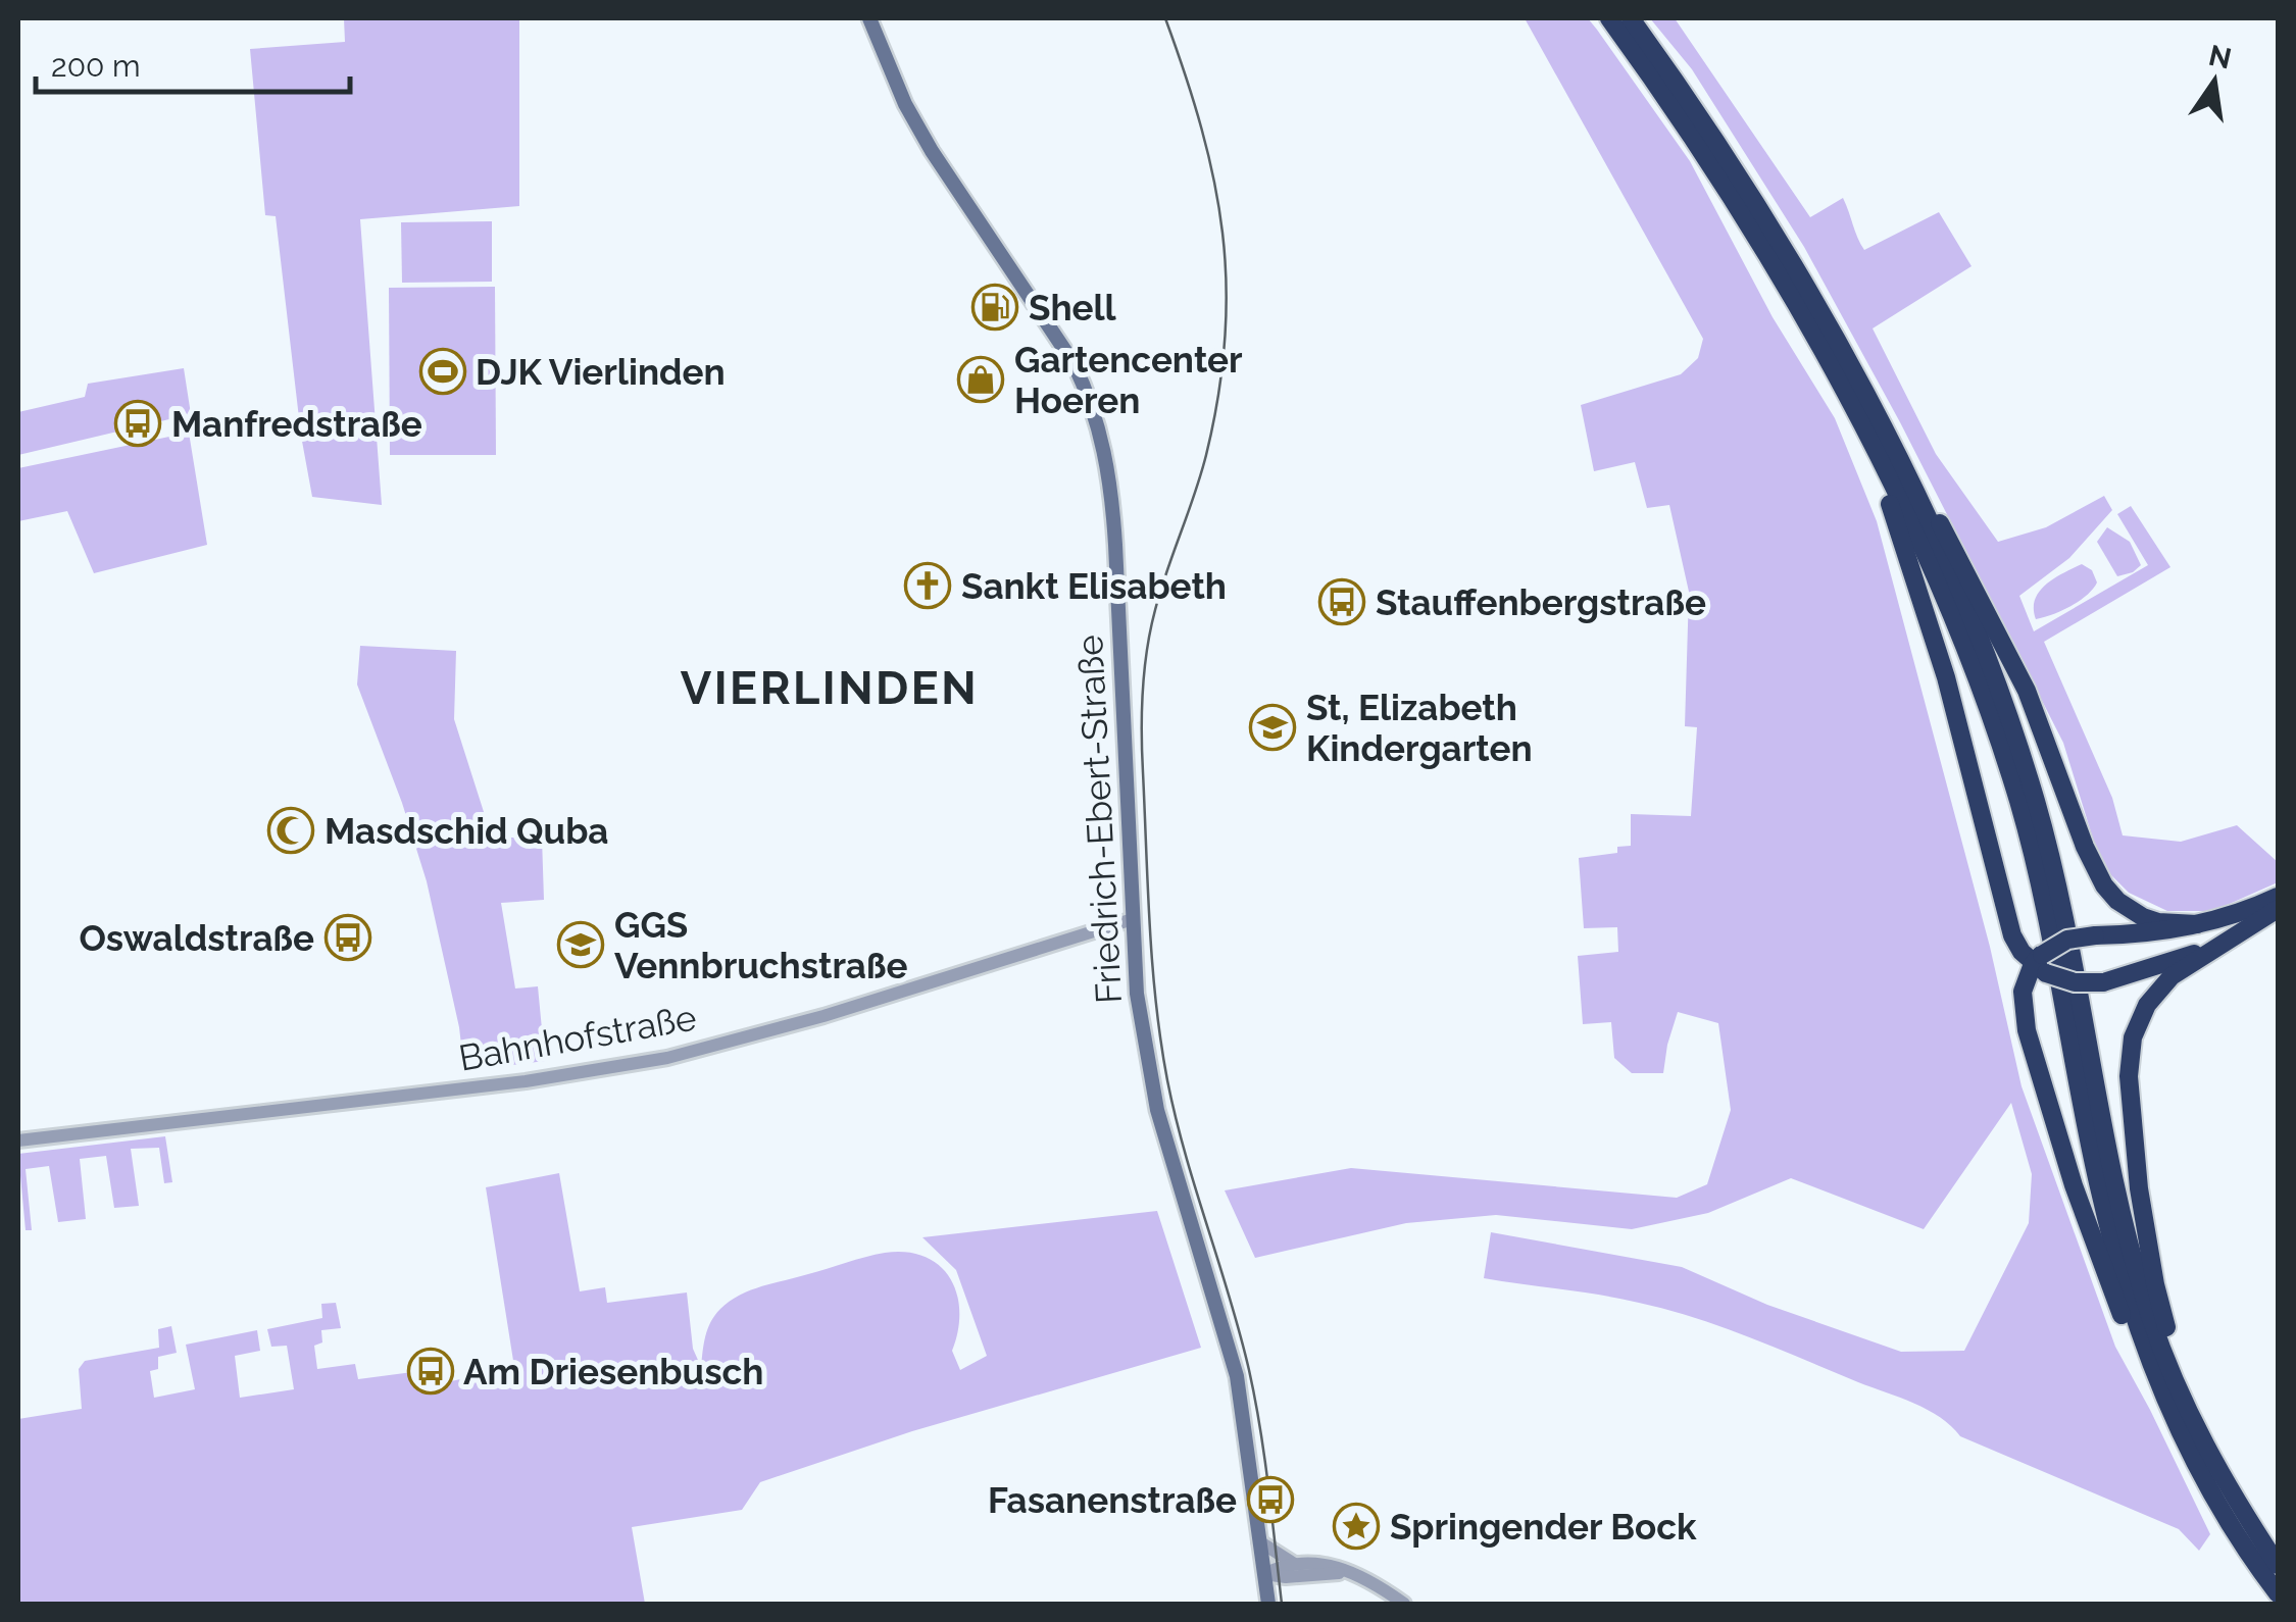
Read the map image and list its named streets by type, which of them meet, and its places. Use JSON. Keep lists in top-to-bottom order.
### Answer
{
  "streets": {
    "main road": ["Friedrich-Ebert-Straße"],
    "street": ["Bahnhofstraße"]
  },
  "crossings": [
    ["Friedrich-Ebert-Straße", "Bahnhofstraße"]
  ],
  "districts": ["VIERLINDEN"],
  "places": {
    "fuel station": ["Shell"],
    "sports": ["DJK Vierlinden"],
    "shop": ["Gartencenter Hoeren"],
    "bus stop": [
      "Manfredstraße",
      "Stauffenbergstraße",
      "Oswaldstraße",
      "Am Driesenbusch",
      "Fasanenstraße"
    ],
    "church": ["Sankt Elisabeth"],
    "school or university": ["St, Elizabeth Kindergarten", "GGS Vennbruchstraße"],
    "mosque": ["Masdschid Quba"],
    "place": ["Springender Bock"]
  },
  "scale_bar": "200 m",
  "north": "top"
}
